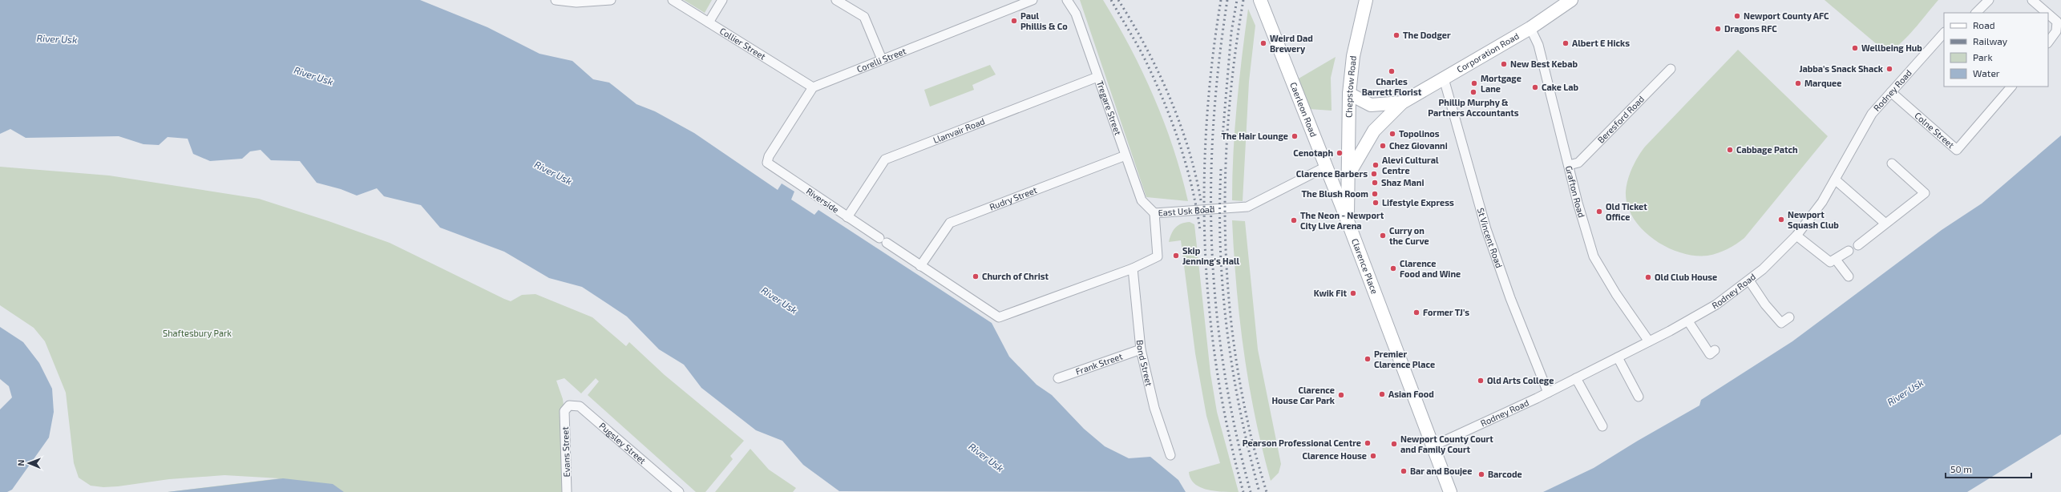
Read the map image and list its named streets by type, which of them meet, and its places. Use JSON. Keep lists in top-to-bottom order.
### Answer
{
  "streets": {
    "main road": [
      "Corporation Road",
      "Chepstow Road",
      "Caerleon Road",
      "Clarence Place"
    ],
    "street": [
      "Collier Street",
      "Corelli Street",
      "Rodney Road",
      "Tregare Street",
      "Beresford Road",
      "Colne Street",
      "Llanvair Road",
      "Grafton Road",
      "Rudry Street",
      "Riverside",
      "East Usk Road",
      "St Vincent Road",
      "Bond Street",
      "Frank Street",
      "Pugsley Street",
      "Evans Street"
    ]
  },
  "crossings": [
    ["Collier Street", "Corelli Street"],
    ["Collier Street", "Riverside"],
    ["Corporation Road", "Grafton Road"],
    ["Corporation Road", "St Vincent Road"],
    ["Corporation Road", "Clarence Place"],
    ["Corelli Street", "Riverside"],
    ["Chepstow Road", "Clarence Place"],
    ["Rodney Road", "Colne Street"],
    ["Rodney Road", "Grafton Road"],
    ["Rodney Road", "St Vincent Road"],
    ["Rodney Road", "Clarence Place"],
    ["Tregare Street", "Llanvair Road"],
    ["Tregare Street", "Rudry Street"],
    ["Tregare Street", "East Usk Road"],
    ["Caerleon Road", "East Usk Road"],
    ["Caerleon Road", "Clarence Place"],
    ["Beresford Road", "Grafton Road"],
    ["Llanvair Road", "Riverside"],
    ["Rudry Street", "Riverside"],
    ["Riverside", "East Usk Road"],
    ["East Usk Road", "Bond Street"],
    ["Bond Street", "Frank Street"],
    ["Pugsley Street", "Evans Street"]
  ],
  "water": ["River Usk"],
  "parks": ["Shaftesbury Park"],
  "places": [
    "Newport County AFC",
    "Paul Phillis & Co",
    "Dragons RFC",
    "The Dodger",
    "Weird Dad Brewery",
    "Albert E Hicks",
    "Wellbeing Hub",
    "New Best Kebab",
    "Jabba's Snack Shack",
    "Charles Barrett Florist",
    "Mortgage Lane",
    "Marquee",
    "Cake Lab",
    "Phillip Murphy & Partners Accountants",
    "Topolinos",
    "The Hair Lounge",
    "Chez Giovanni",
    "Cabbage Patch",
    "Cenotaph",
    "Alevi Cultural Centre",
    "Clarence Barbers",
    "Shaz Mani",
    "The Blush Room",
    "Lifestyle Express",
    "Old Ticket Office",
    "Newport Squash Club",
    "The Neon - Newport City Live Arena",
    "Curry on the Curve",
    "Skip Jenning's Hall",
    "Clarence Food and Wine",
    "Church of Christ",
    "Old Club House",
    "Kwik Fit",
    "Former TJ's",
    "Premier Clarence Place",
    "Old Arts College",
    "Asian Food",
    "Clarence House Car Park",
    "Pearson Professional Centre",
    "Newport County Court and Family Court",
    "Clarence House",
    "Bar and Boujee",
    "Barcode"
  ],
  "legend": [
    "Road",
    "Railway",
    "Park",
    "Water"
  ],
  "scale_bar": "50 m",
  "north": "left"
}
